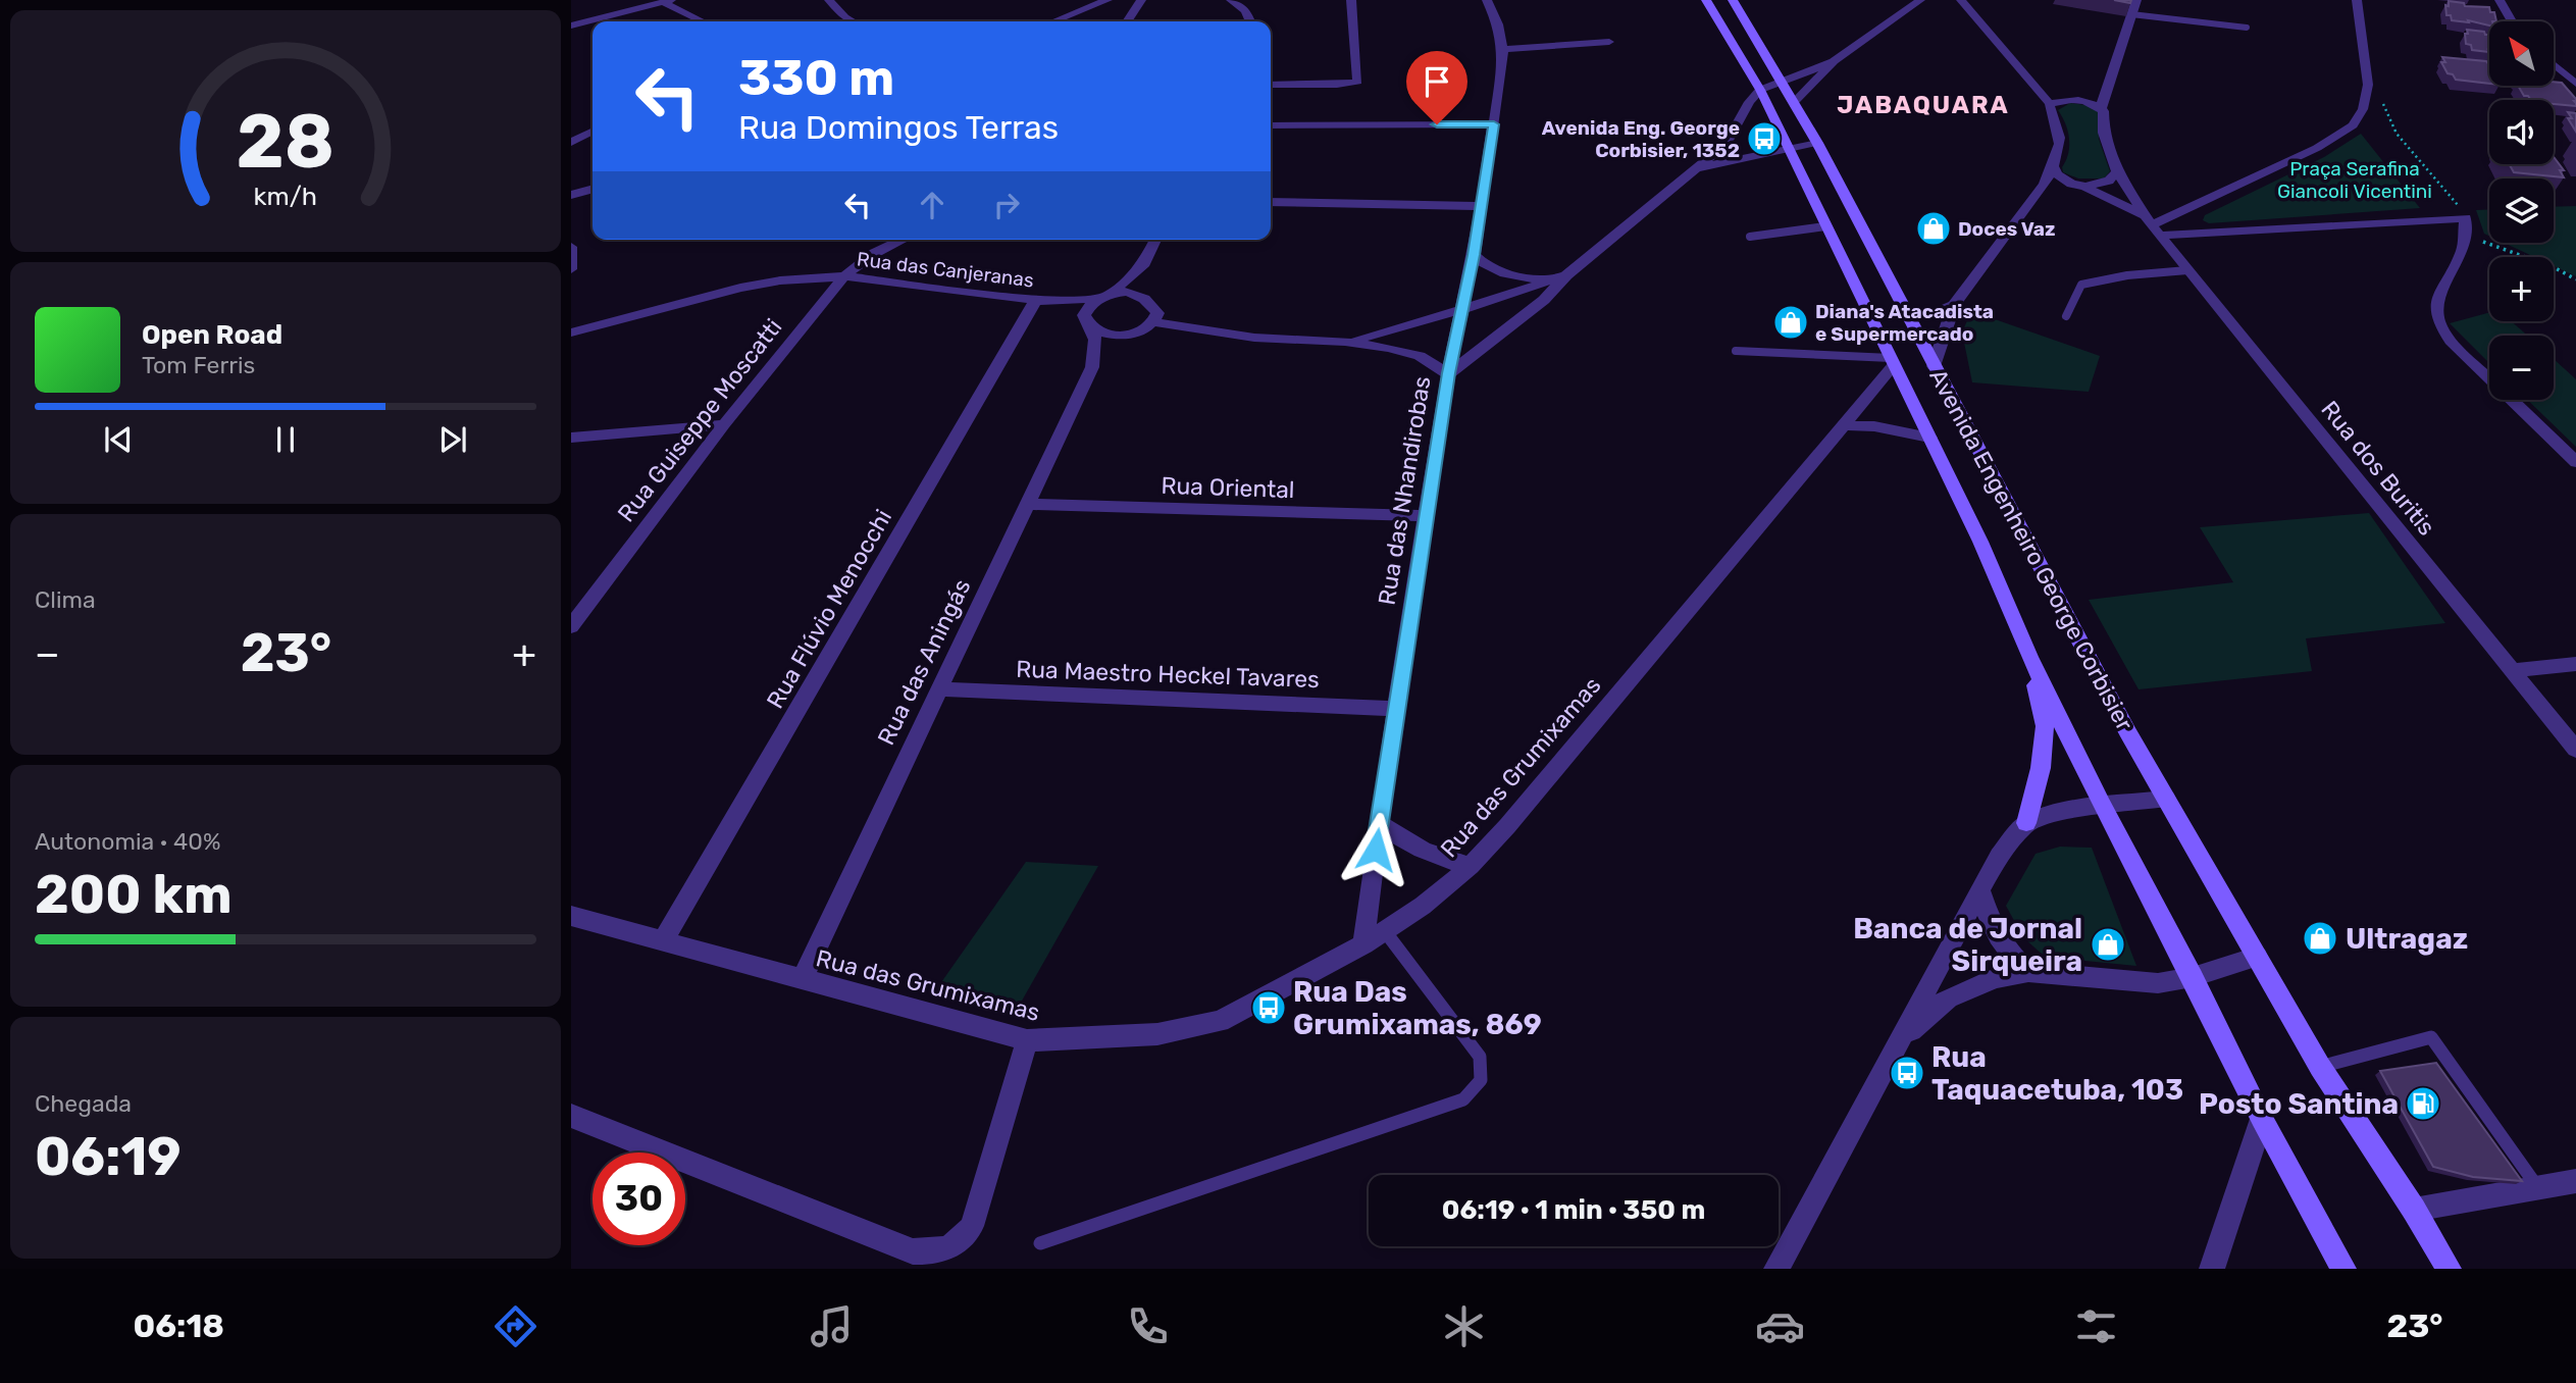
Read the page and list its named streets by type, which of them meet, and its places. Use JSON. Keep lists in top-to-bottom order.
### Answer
{
  "streets": {
    "main road": ["Avenida Engenheiro George Corbisier"],
    "street": [
      "Rua das Canjeranas",
      "Rua Guiseppe Moscatti",
      "Rua dos Buritis",
      "Rua Oriental",
      "Rua das Nhandirobas",
      "Rua Flúvio Menocchi",
      "Rua das Aningás",
      "Rua Maestro Heckel Tavares",
      "Rua das Grumixamas"
    ]
  },
  "crossings": [
    ["Rua das Canjeranas", "Rua Guiseppe Moscatti"],
    ["Rua das Canjeranas", "Rua Flúvio Menocchi"],
    ["Rua das Canjeranas", "Rua das Aningás"],
    ["Rua Oriental", "Rua das Nhandirobas"],
    ["Rua Oriental", "Rua das Aningás"],
    ["Rua das Nhandirobas", "Rua Maestro Heckel Tavares"],
    ["Rua das Nhandirobas", "Rua das Grumixamas"],
    ["Avenida Engenheiro George Corbisier", "Rua das Grumixamas"],
    ["Rua Flúvio Menocchi", "Rua das Grumixamas"],
    ["Rua das Aningás", "Rua Maestro Heckel Tavares"],
    ["Rua das Aningás", "Rua das Grumixamas"]
  ],
  "districts": ["JABAQUARA"],
  "parks": ["Praça Serafina Giancoli Vicentini"],
  "places": {
    "bus stop": ["Avenida Eng. George Corbisier, 1352", "Rua Das Grumixamas, 869", "Rua Taquacetuba, 103"],
    "shop": [
      "Doces Vaz",
      "Diana's Atacadista e Supermercado",
      "Ultragaz",
      "Banca de Jornal Sirqueira"
    ],
    "fuel station": ["Posto Santina"]
  },
  "north": "top left",
  "page": {
    "map_buttons": ["+", "−"],
    "turn": ["330 m", "Rua Domingos Terras"],
    "song": ["Open Road", "Tom Ferris"],
    "tile": [
      "Clima",
      ["Autonomia · 40%", "200 km"],
      ["Chegada", "06:19"]
    ],
    "heat": ["−", "23°", "+"],
    "limit": "30",
    "trip": "06:19 · 1 min · 350 m",
    "tabs": ["06:18", "23°"],
    "gauge": ["28", "km/h"]
  }
}
